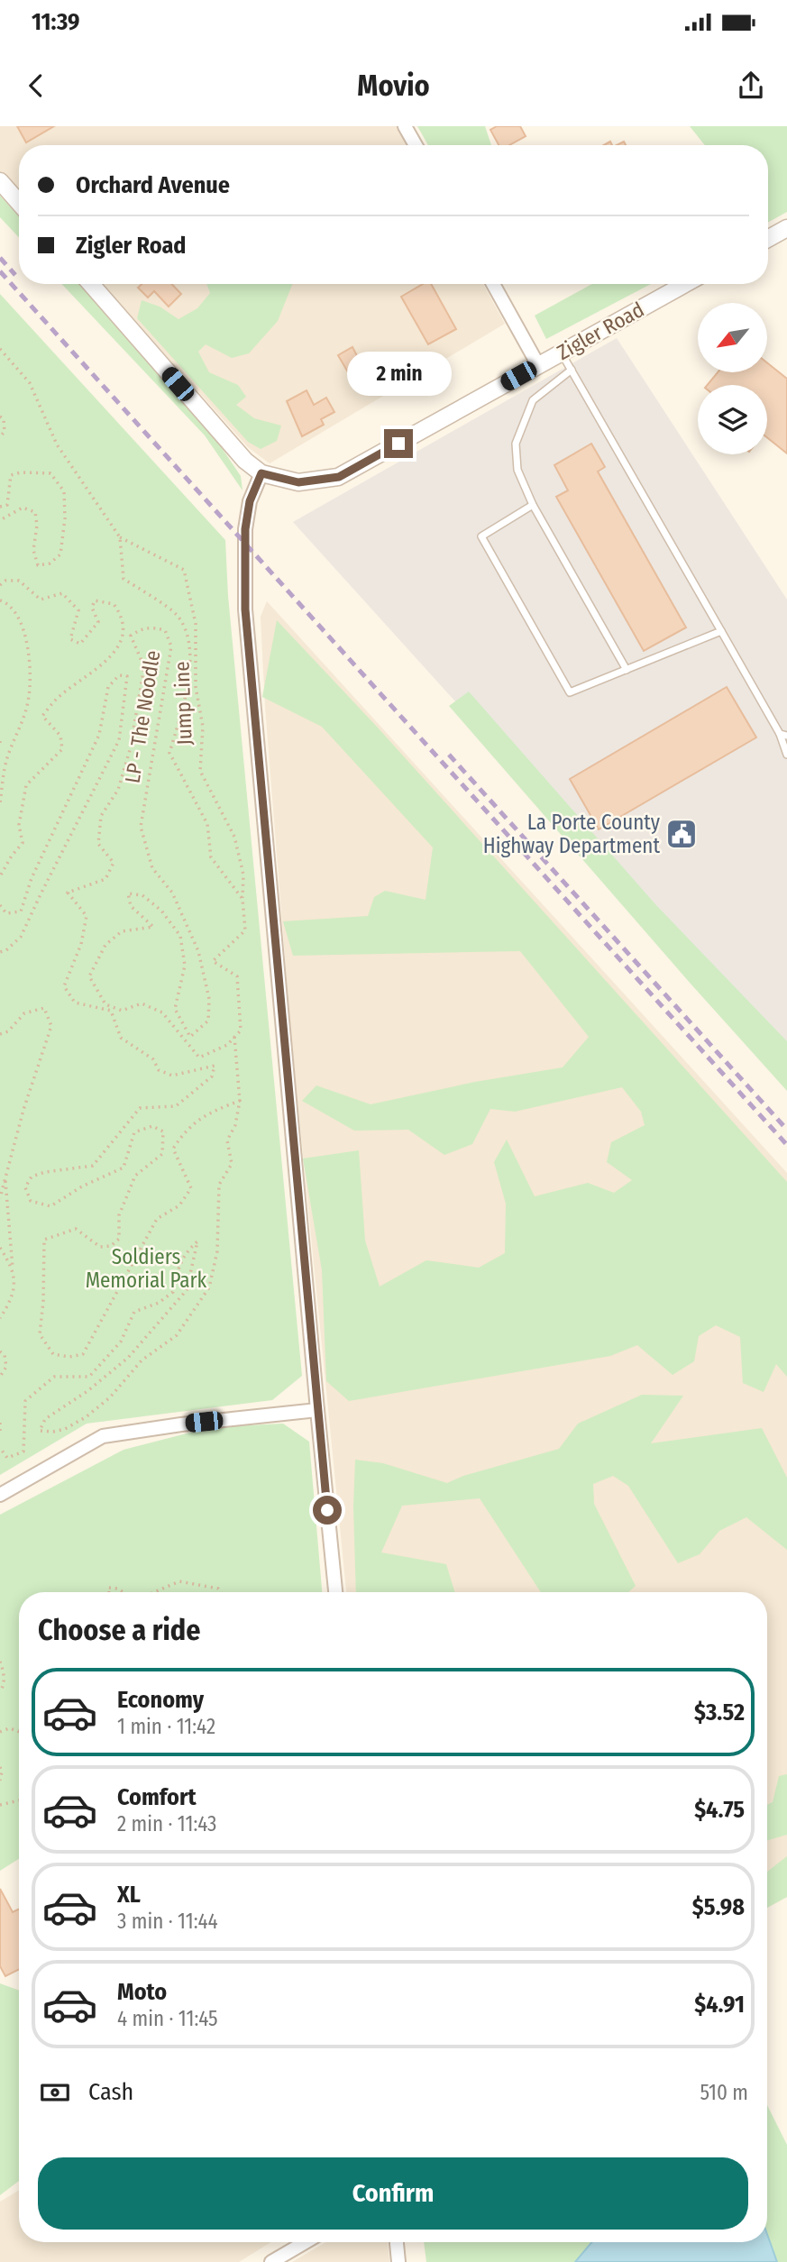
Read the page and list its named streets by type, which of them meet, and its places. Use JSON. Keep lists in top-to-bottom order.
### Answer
{
  "streets": {
    "street": ["Zigler Road"],
    "path": ["Jump Line", "LP - The Noodle"]
  },
  "crossings": [
    ["Jump Line", "LP - The Noodle"]
  ],
  "parks": ["Soldiers Memorial Park"],
  "places": {
    "public building": ["La Porte County Highway Department"]
  },
  "north": "bottom left",
  "page": {
    "status": "11:39",
    "header": "Movio",
    "banner": ["Orchard Avenue", "Zigler Road"],
    "bubble": "2 min",
    "heading": "Choose a ride",
    "list": [
      {
        "name": "Economy",
        "note": "1 min · 11:42",
        "value": "$3.52"
      },
      {
        "name": "Comfort",
        "note": "2 min · 11:43",
        "value": "$4.75"
      },
      {
        "name": "XL",
        "note": "3 min · 11:44",
        "value": "$5.98"
      },
      {
        "name": "Moto",
        "note": "4 min · 11:45",
        "value": "$4.91"
      }
    ],
    "pay": ["Cash", "510 m"],
    "buttons": "Confirm"
  }
}
